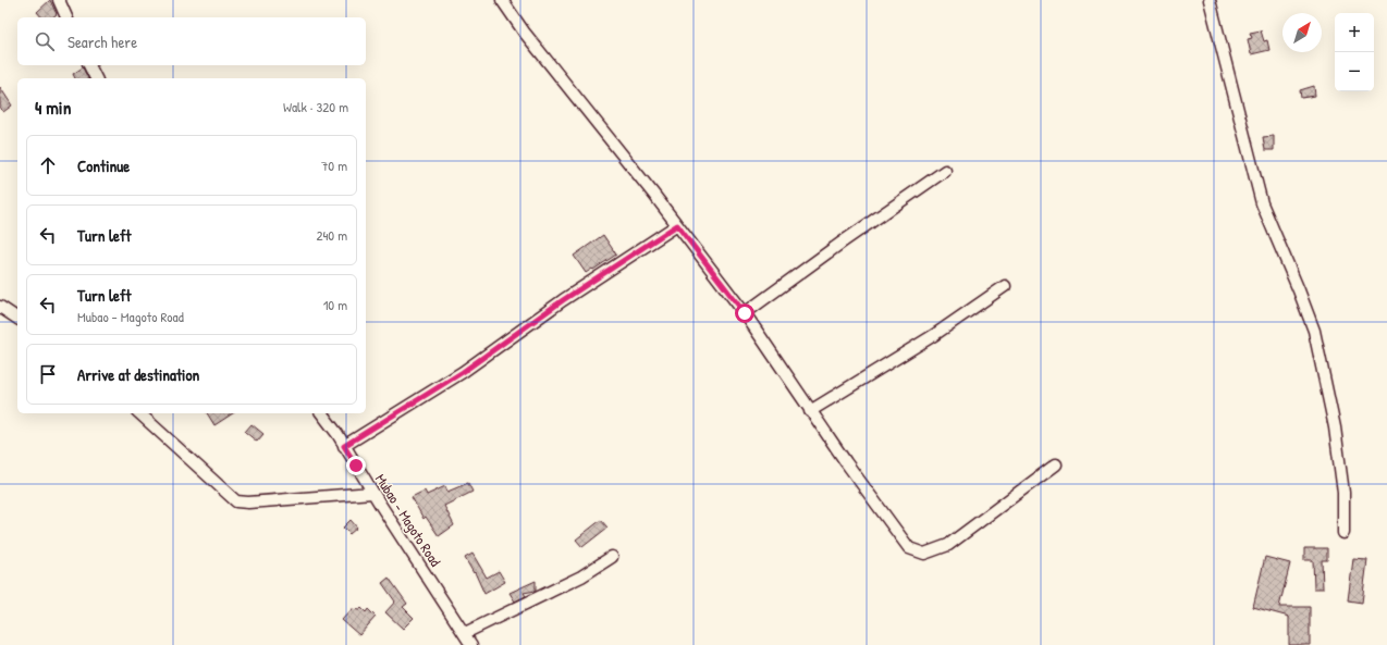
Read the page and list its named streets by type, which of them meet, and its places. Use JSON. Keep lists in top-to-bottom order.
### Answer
{
  "streets": {
    "street": ["Mubao - Magoto Road"]
  },
  "north": "top right",
  "page": {
    "map_buttons": ["+", "−"],
    "search": "Search here",
    "heading": ["4 min", "Walk · 320 m"],
    "list": [
      ["Continue", "70 m"],
      ["Turn left", "240 m"],
      ["Turn left", "Mubao - Magoto Road", "10 m"],
      "Arrive at destination"
    ]
  }
}
